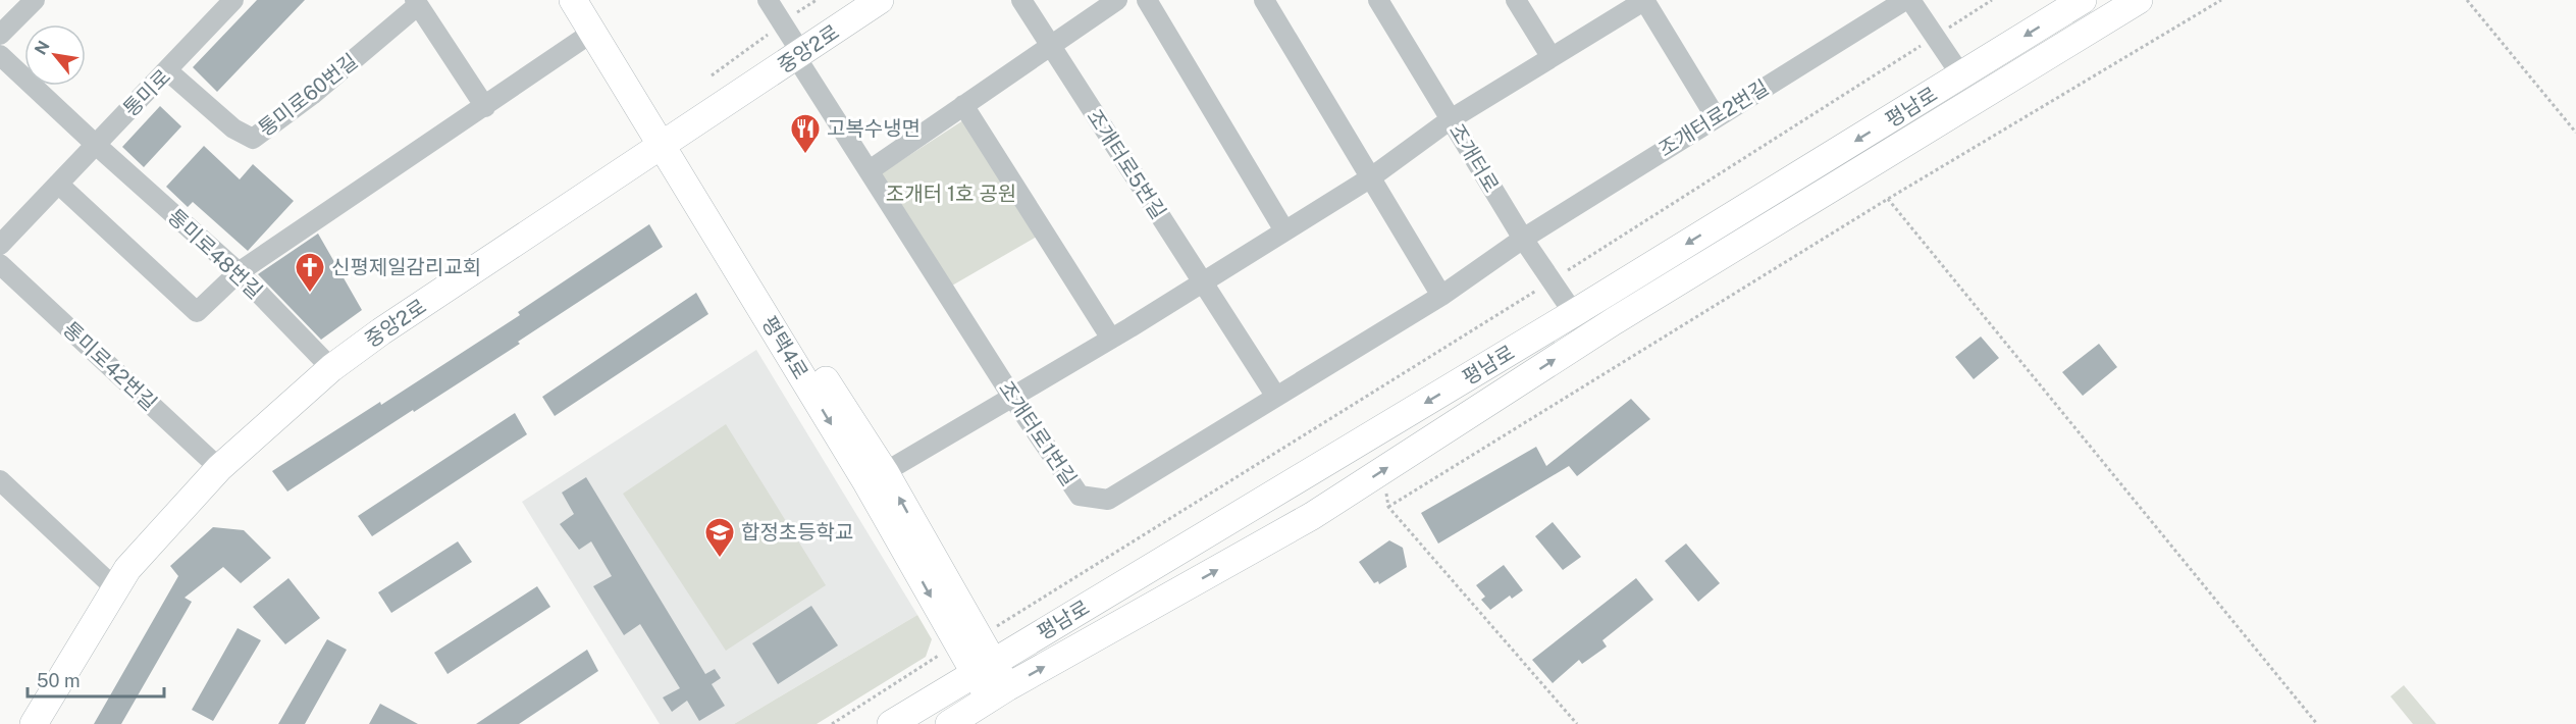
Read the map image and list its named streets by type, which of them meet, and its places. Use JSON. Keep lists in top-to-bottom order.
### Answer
{
  "streets": {
    "main road": ["중앙2로", "평남로", "평택4로"],
    "street": [
      "통미로",
      "통미로60번길",
      "조개터로2번길",
      "조개터로",
      "조개터로5번길",
      "통미로48번길",
      "통미로42번길",
      "조개터로1번길"
    ]
  },
  "crossings": [
    ["중앙2로", "통미로48번길"],
    ["중앙2로", "평택4로"],
    ["중앙2로", "통미로42번길"],
    ["중앙2로", "조개터로1번길"],
    ["통미로", "통미로60번길"],
    ["통미로", "통미로48번길"],
    ["평남로", "조개터로"],
    ["평남로", "평택4로"],
    ["조개터로2번길", "조개터로"],
    ["조개터로2번길", "조개터로1번길"],
    ["조개터로", "조개터로1번길"],
    ["조개터로5번길", "조개터로1번길"]
  ],
  "parks": ["조개터 1호 공원"],
  "places": {
    "restaurant": ["고복수냉면"],
    "church": ["신평제일감리교회"],
    "school or university": ["합정초등학교"]
  },
  "scale_bar": "50 m",
  "north": "top left"
}
